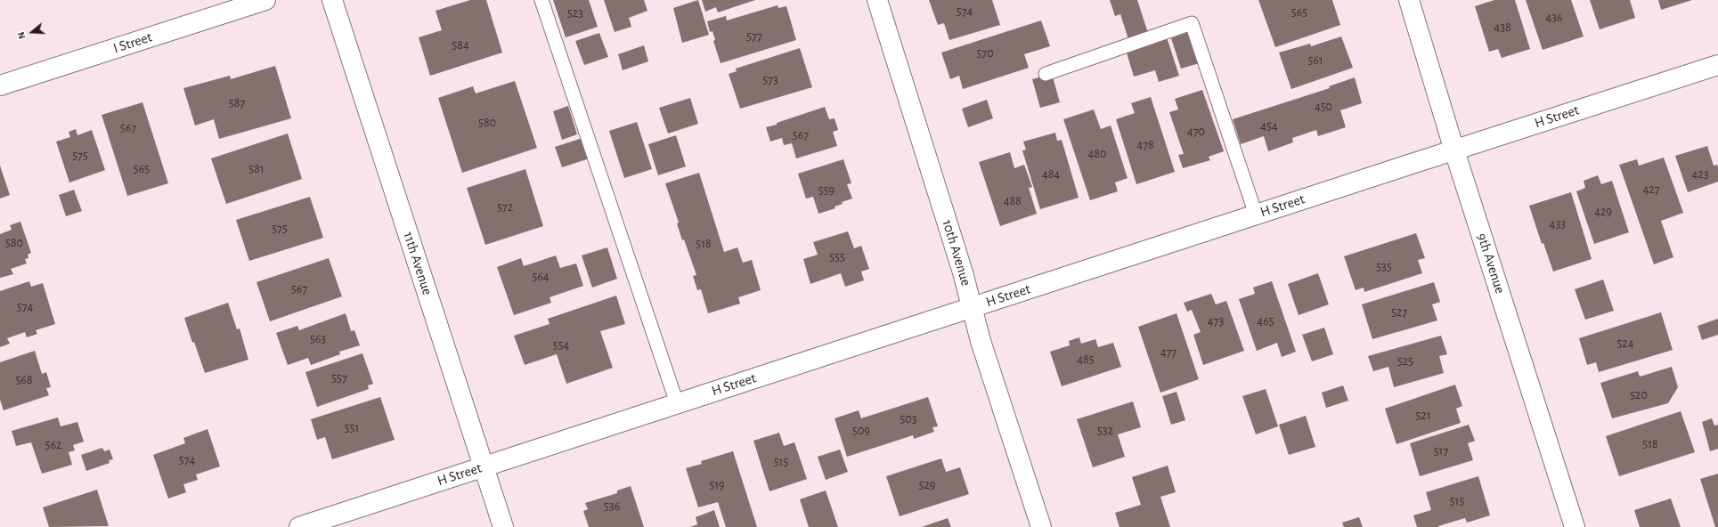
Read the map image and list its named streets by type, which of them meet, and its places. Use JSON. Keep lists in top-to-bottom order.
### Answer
{
  "streets": {
    "street": [
      "I Street",
      "H Street",
      "10th Avenue",
      "11th Avenue",
      "9th Avenue"
    ]
  },
  "crossings": [
    ["H Street", "10th Avenue"],
    ["H Street", "11th Avenue"],
    ["H Street", "9th Avenue"]
  ],
  "house_numbers": [
    "574",
    "565",
    "523",
    "436",
    "438",
    "577",
    "584",
    "570",
    "561",
    "573",
    "587",
    "450",
    "580",
    "454",
    "567",
    "470",
    "567",
    "478",
    "480",
    "575",
    "565",
    "581",
    "484",
    "423",
    "427",
    "559",
    "488",
    "572",
    "429",
    "433",
    "575",
    "580",
    "518",
    "555",
    "535",
    "564",
    "567",
    "574",
    "527",
    "473",
    "465",
    "563",
    "524",
    "554",
    "477",
    "485",
    "525",
    "557",
    "568",
    "520",
    "521",
    "503",
    "551",
    "509",
    "532",
    "518",
    "562",
    "517",
    "574",
    "515",
    "519",
    "529",
    "515",
    "536"
  ],
  "north": "left"
}
